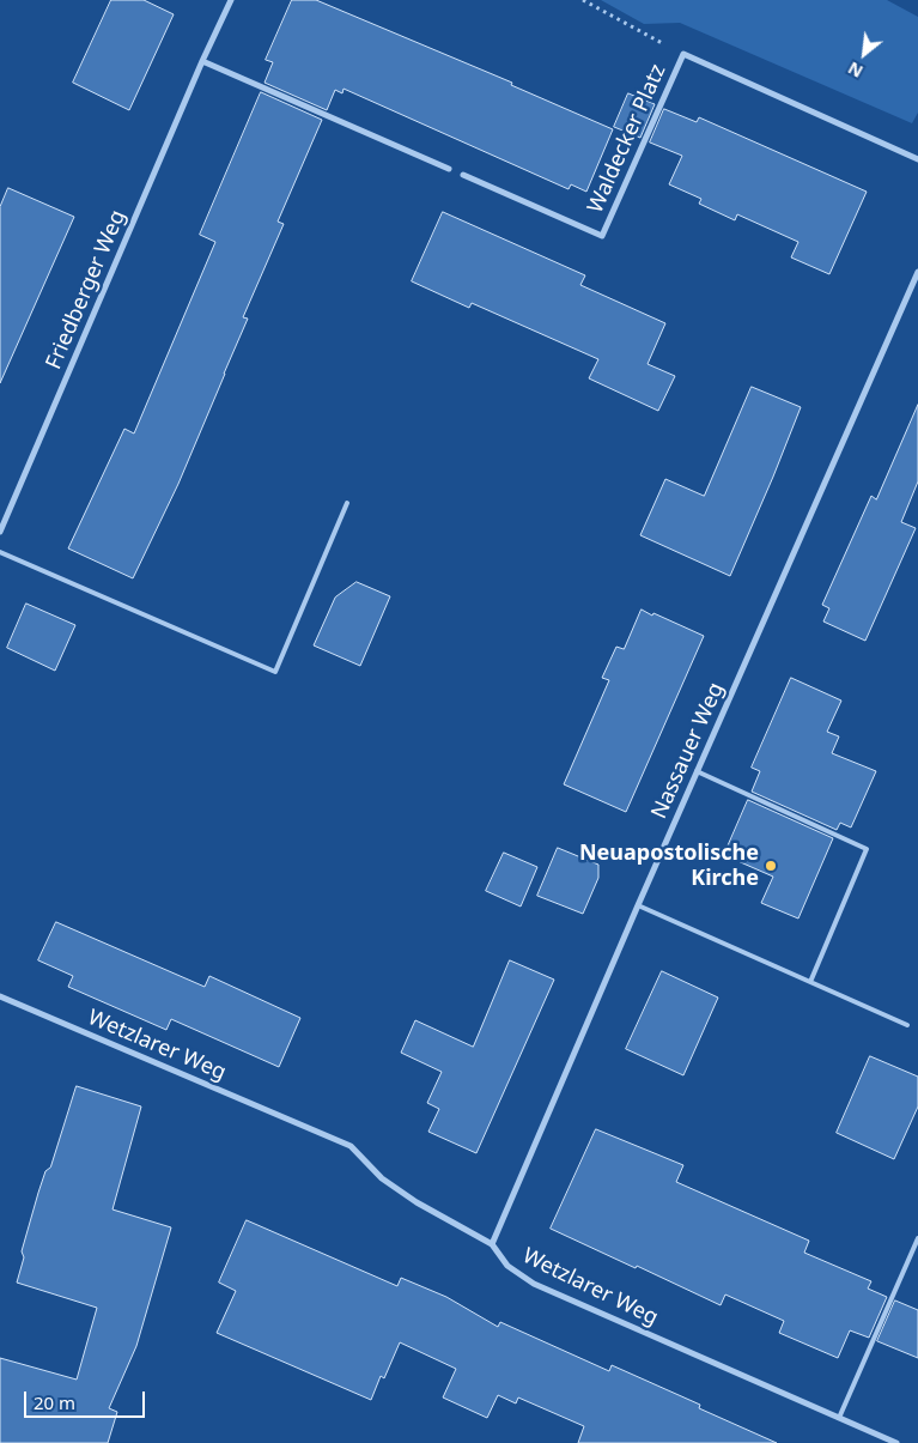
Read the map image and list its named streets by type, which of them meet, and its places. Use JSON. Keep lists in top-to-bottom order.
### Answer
{
  "streets": {
    "street": [
      "Waldecker Platz",
      "Friedberger Weg",
      "Nassauer Weg",
      "Wetzlarer Weg"
    ]
  },
  "crossings": [
    ["Nassauer Weg", "Wetzlarer Weg"]
  ],
  "places": ["Neuapostolische Kirche"],
  "scale_bar": "20 m",
  "north": "bottom left"
}
